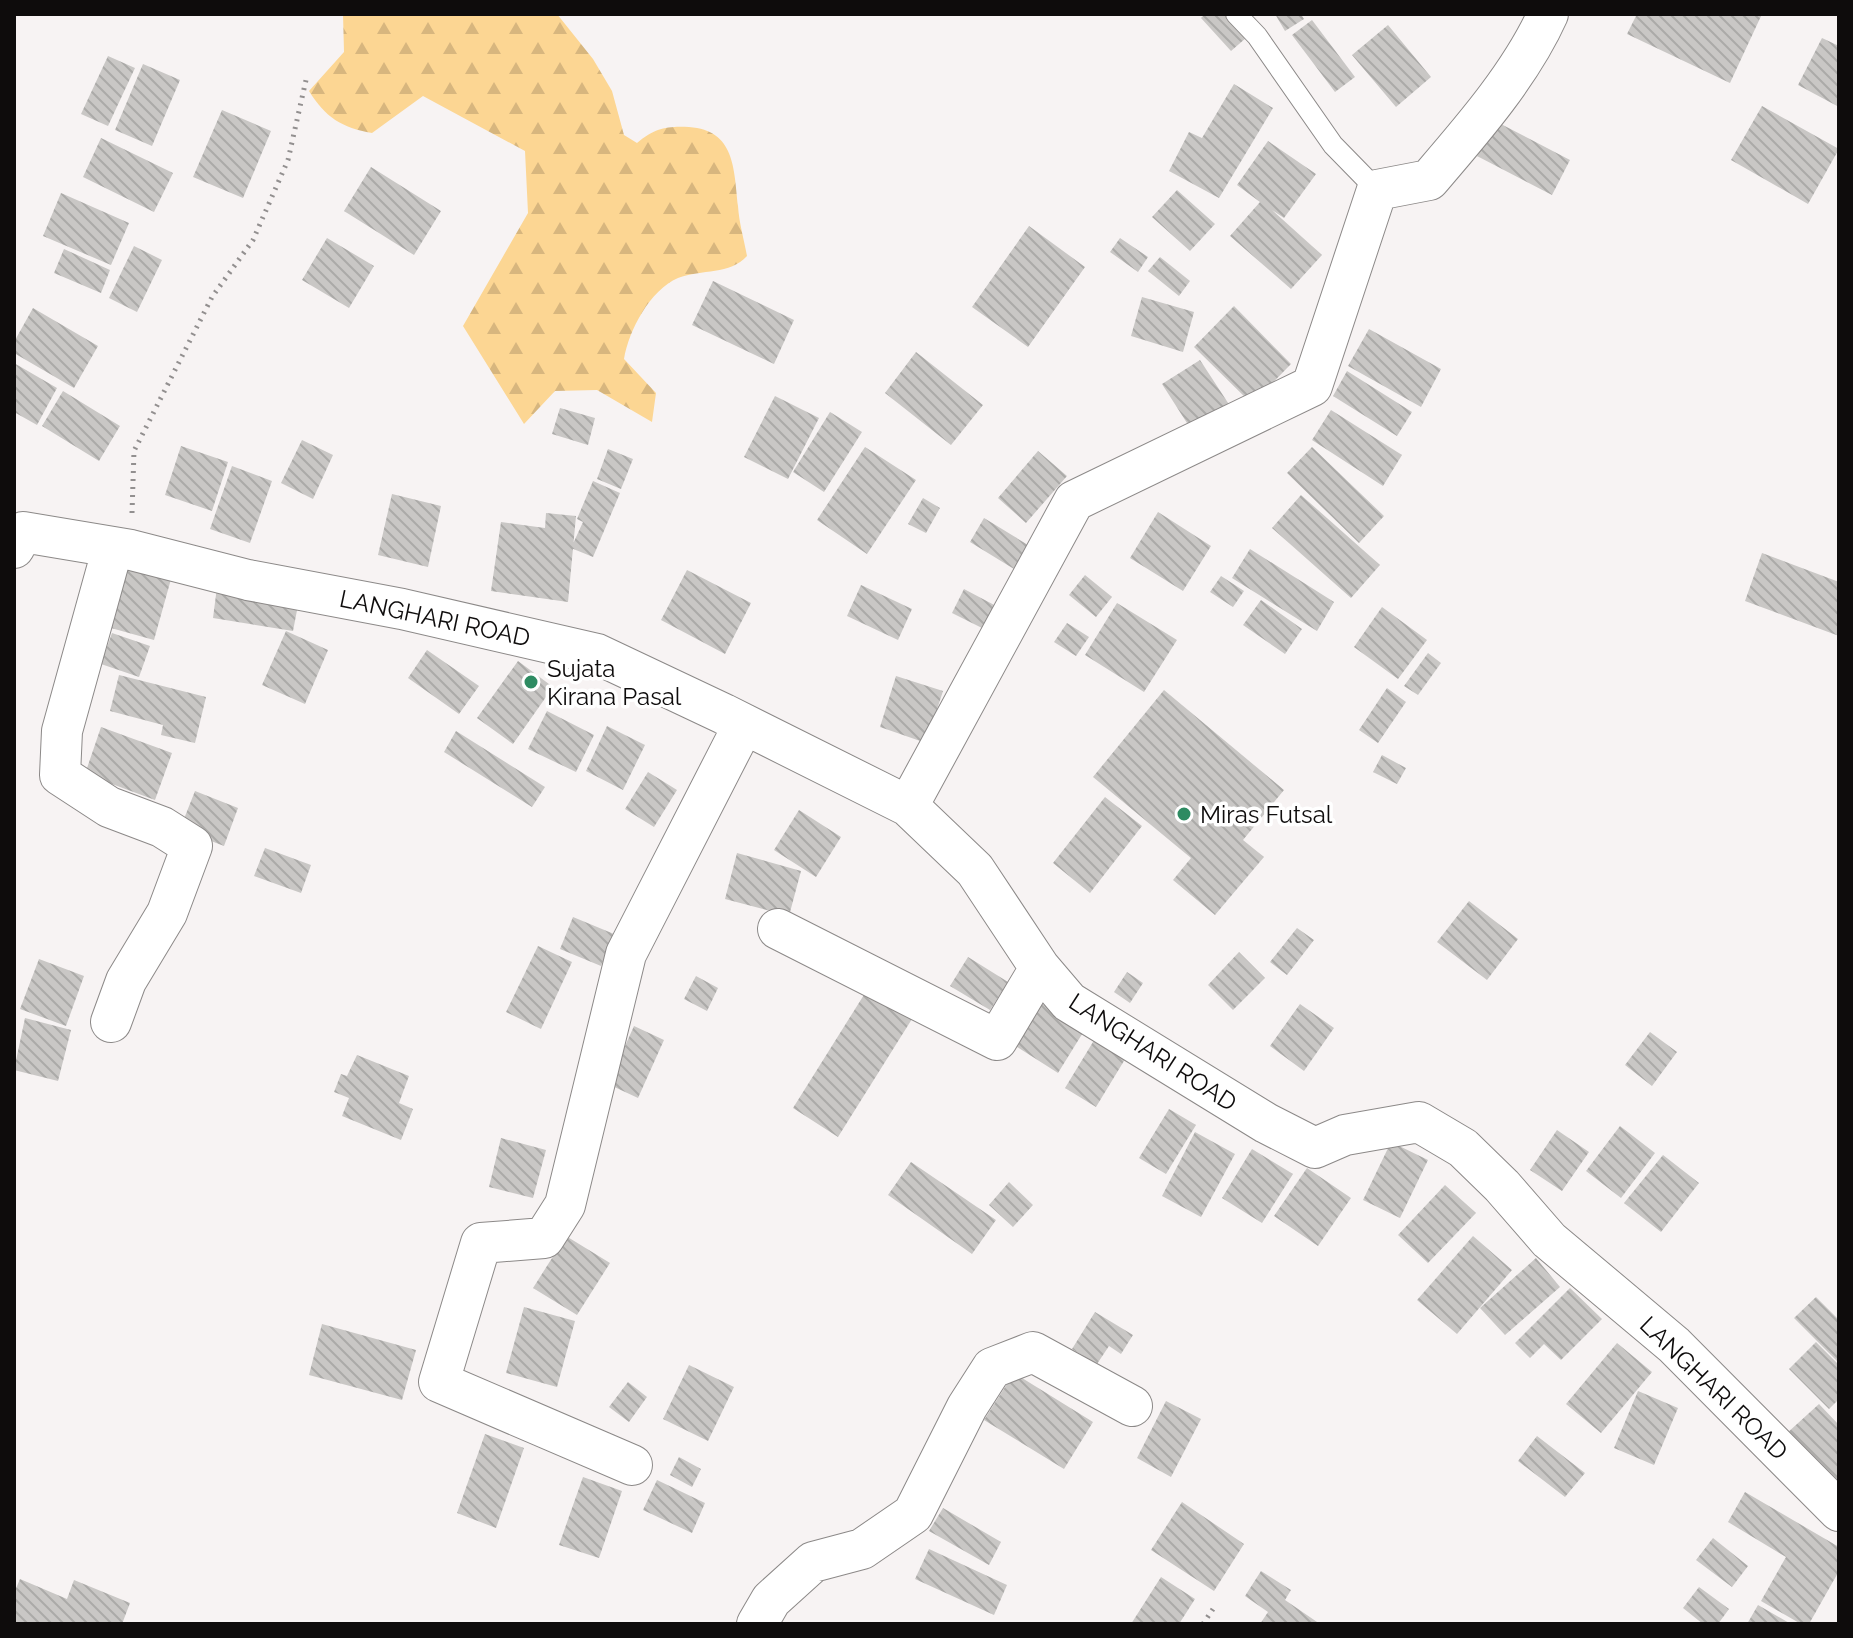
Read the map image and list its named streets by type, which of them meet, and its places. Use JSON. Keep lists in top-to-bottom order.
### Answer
{
  "streets": {
    "street": ["LANGHARI ROAD"]
  },
  "places": ["Sujata Kirana Pasal", "Miras Futsal"]
}
